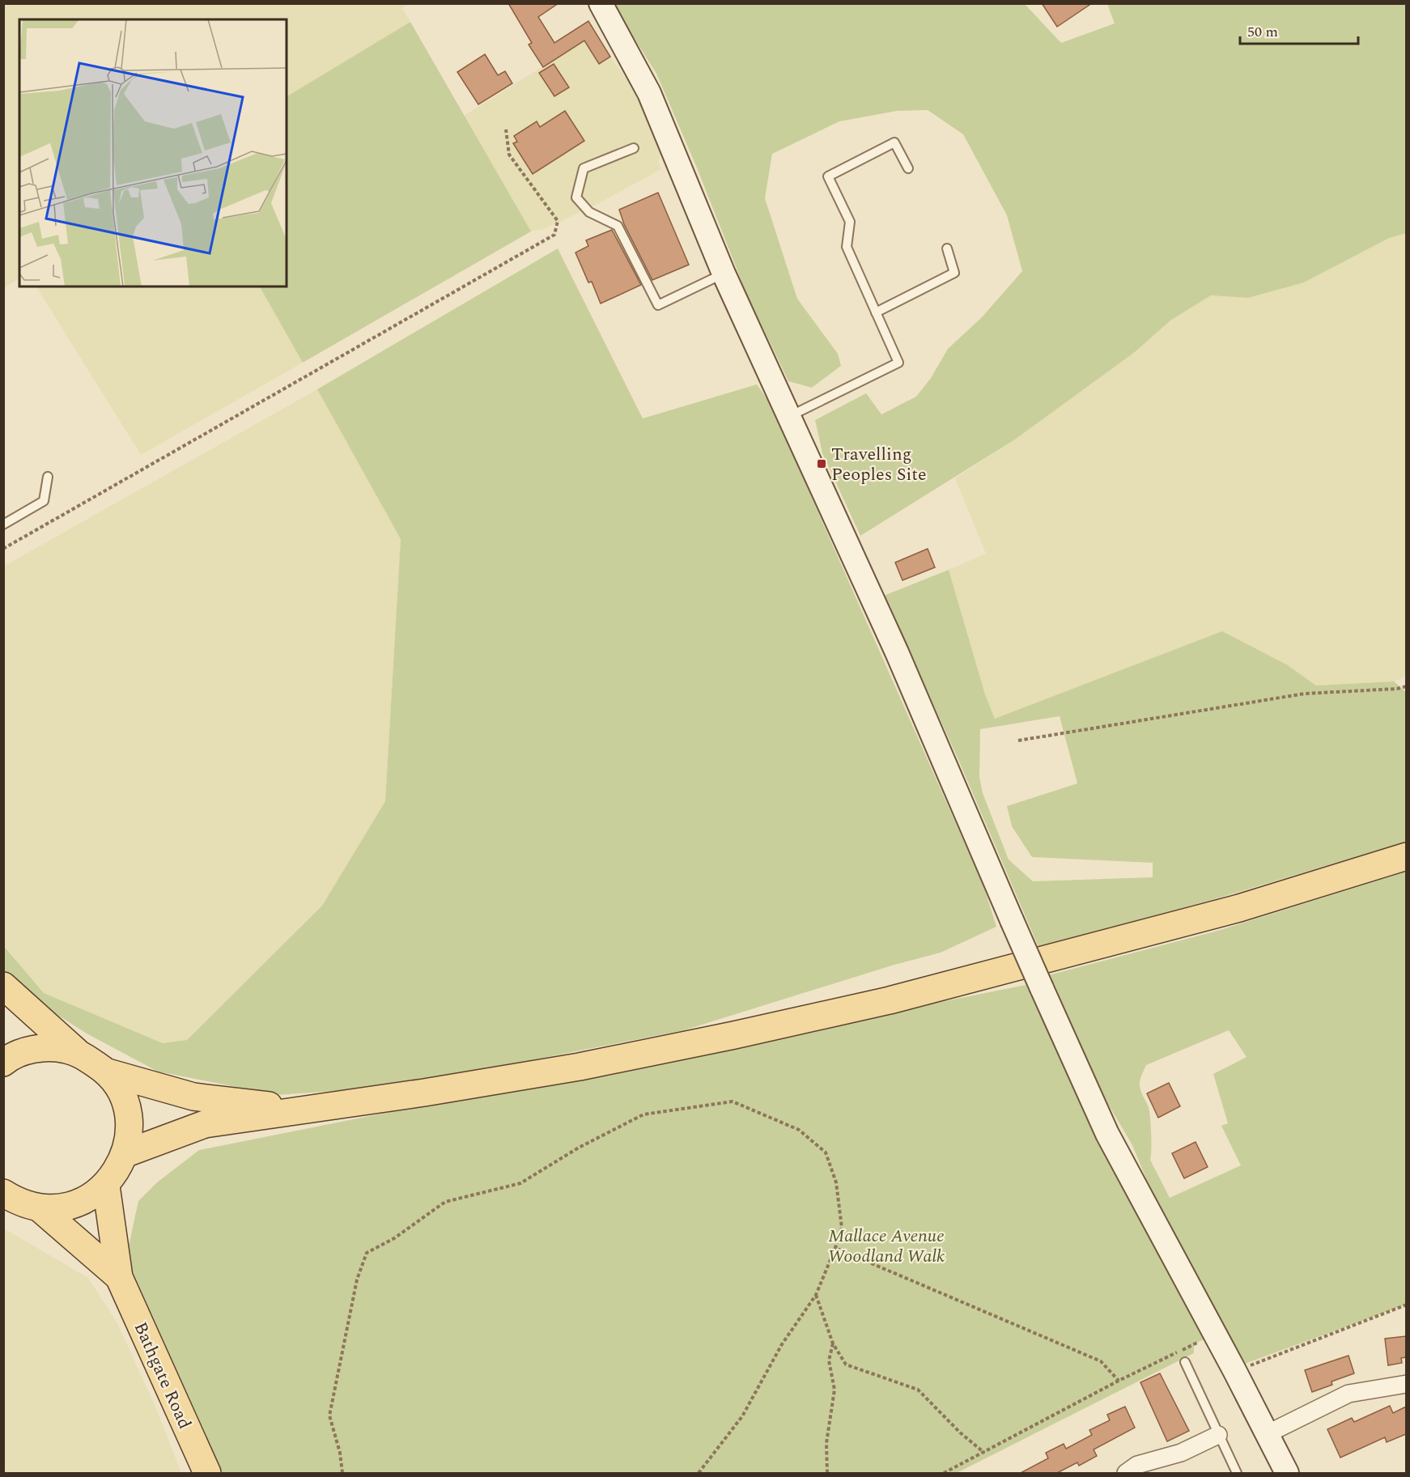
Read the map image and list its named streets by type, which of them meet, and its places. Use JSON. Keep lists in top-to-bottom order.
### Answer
{
  "streets": {
    "main road": ["Bathgate Road"]
  },
  "parks": ["Mallace Avenue Woodland Walk"],
  "places": {
    "transit": ["Travelling Peoples Site"]
  },
  "scale_bar": "50 m"
}
